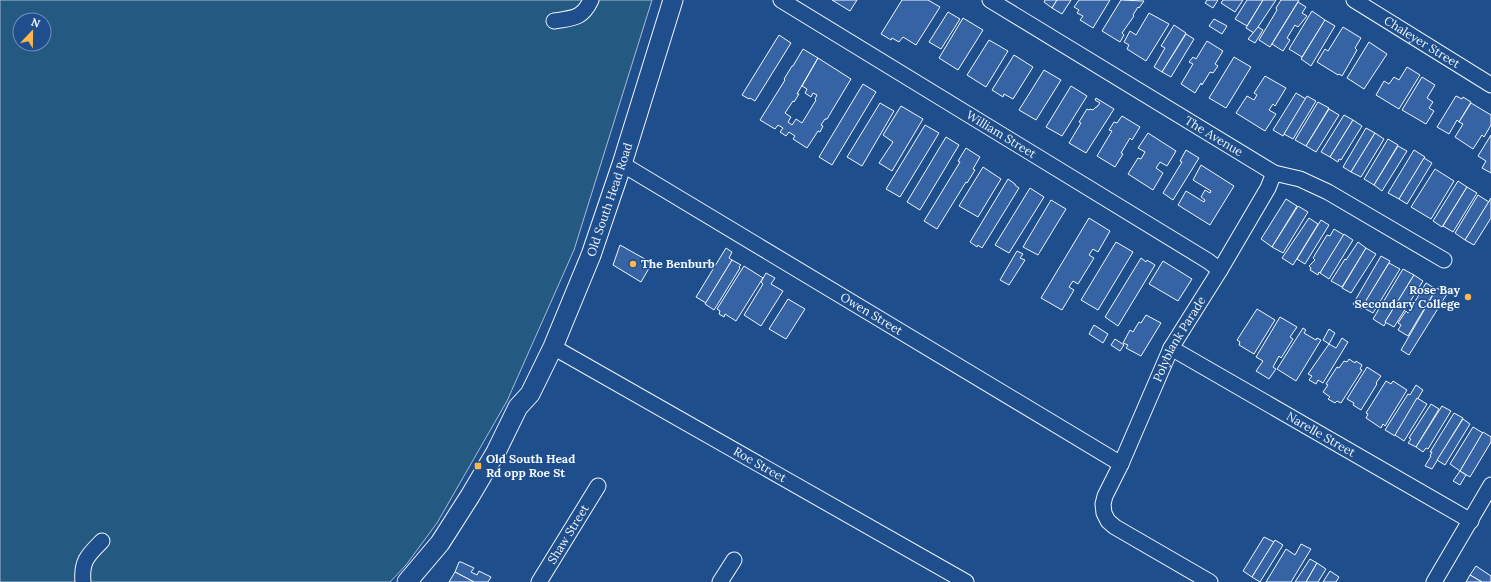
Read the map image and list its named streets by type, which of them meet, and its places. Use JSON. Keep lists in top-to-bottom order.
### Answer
{
  "streets": {
    "main road": ["Old South Head Road"],
    "street": [
      "Chaleyer Street",
      "William Street",
      "The Avenue",
      "Owen Street",
      "Polyblank Parade",
      "Narelle Street",
      "Roe Street",
      "Shaw Street"
    ]
  },
  "crossings": [
    ["William Street", "Polyblank Parade"],
    ["The Avenue", "Polyblank Parade"],
    ["Old South Head Road", "Owen Street"],
    ["Old South Head Road", "Roe Street"],
    ["Owen Street", "Polyblank Parade"],
    ["Polyblank Parade", "Narelle Street"]
  ],
  "places": {
    "other": ["The Benburb", "Rose Bay Secondary College"],
    "transit": ["Old South Head Rd opp Roe St"]
  },
  "north": "top"
}
